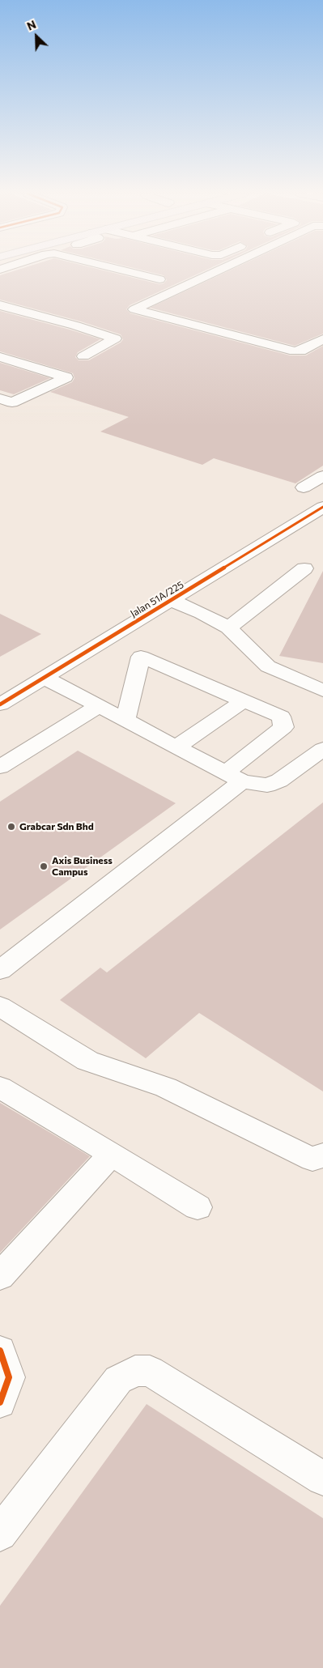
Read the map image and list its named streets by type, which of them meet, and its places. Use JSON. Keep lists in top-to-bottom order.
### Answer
{
  "streets": {
    "street": ["Jalan 51A/225"]
  },
  "places": ["Grabcar Sdn Bhd", "Axis Business Campus"],
  "north": "top left"
}
